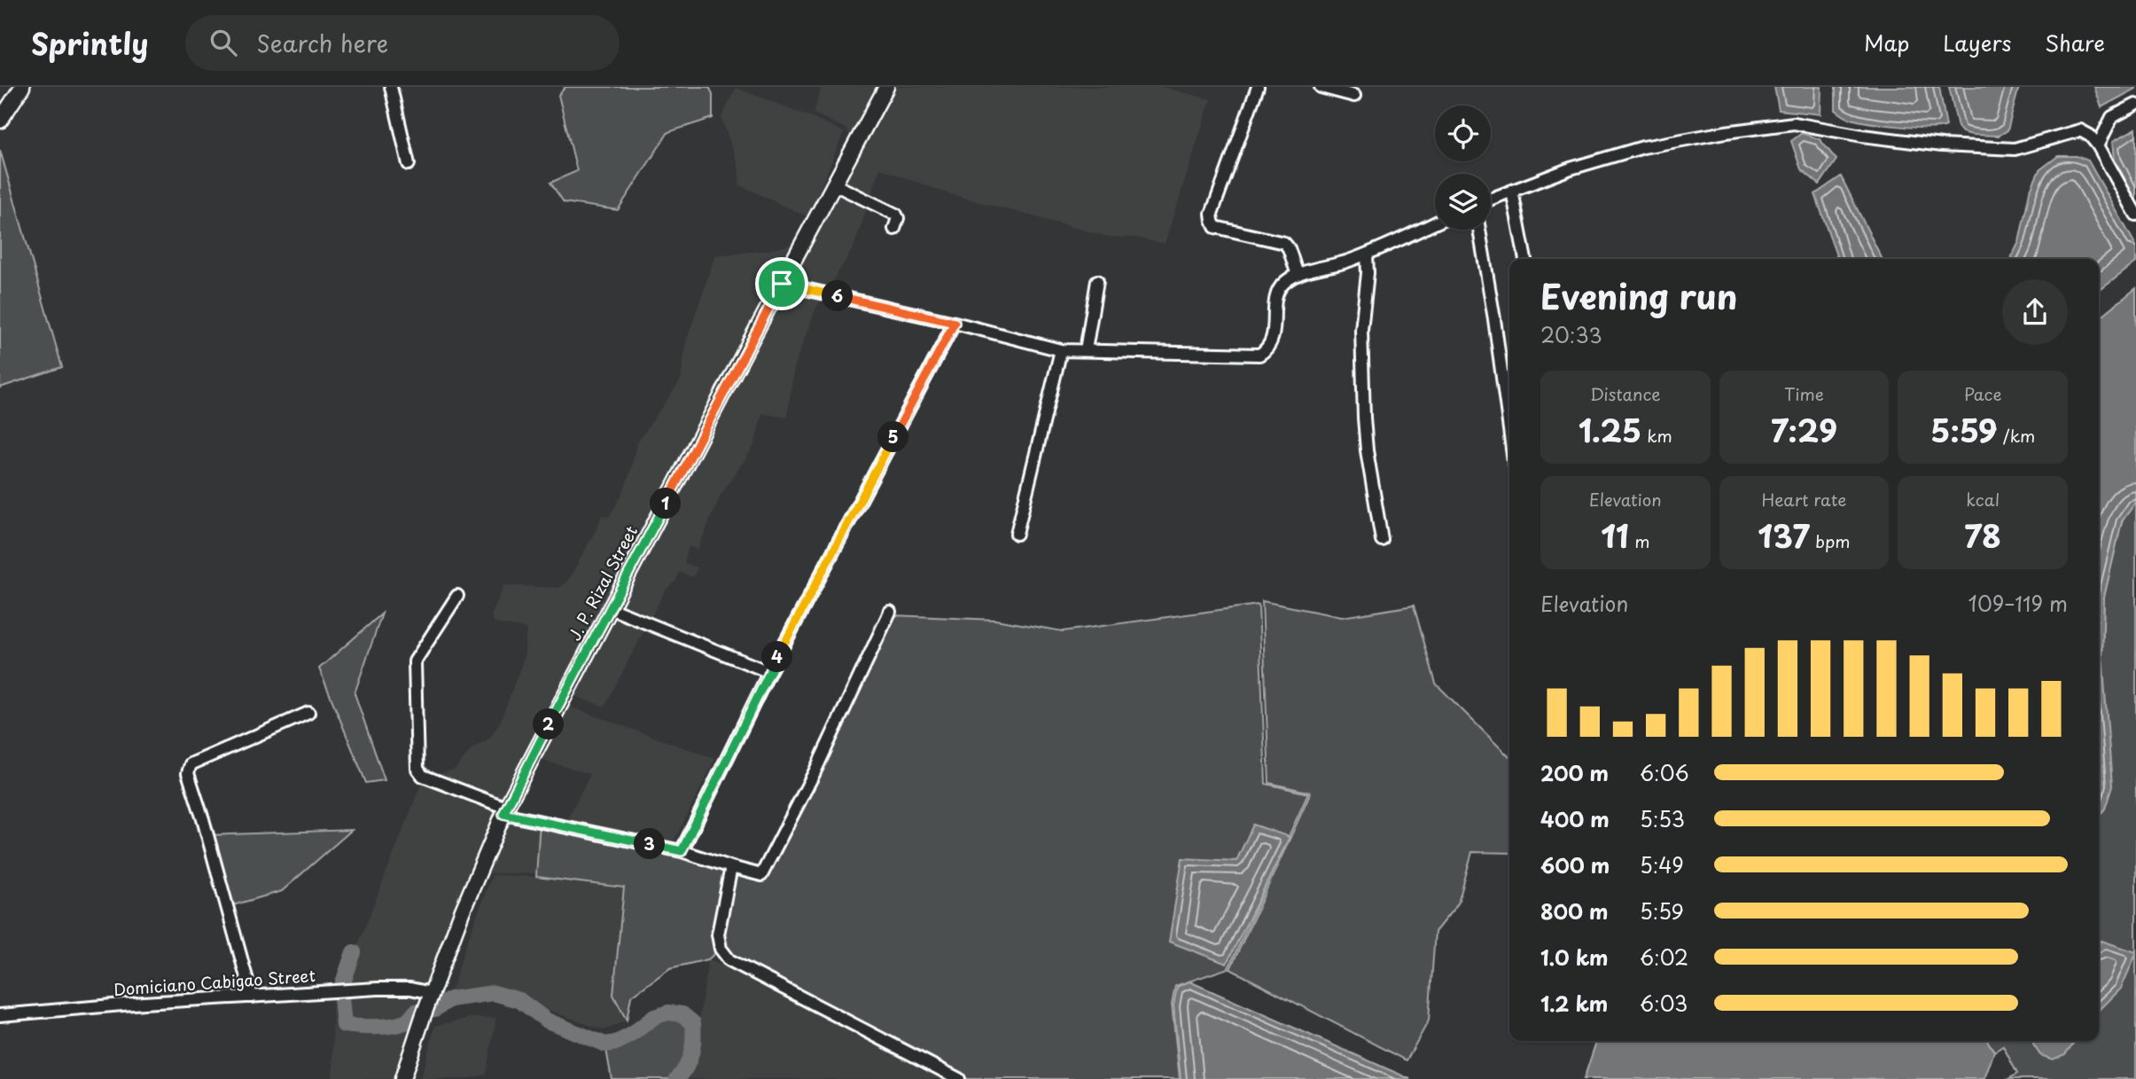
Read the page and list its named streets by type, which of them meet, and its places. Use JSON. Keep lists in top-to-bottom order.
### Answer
{
  "streets": {
    "main road": ["J. P. Rizal Street"],
    "street": ["Domiciano Cabigao Street"]
  },
  "crossings": [
    ["J. P. Rizal Street", "Domiciano Cabigao Street"]
  ],
  "page": {
    "header": "Sprintly",
    "search": "Search here",
    "nav": ["Map", "Layers", "Share"],
    "heading": ["Evening run", "20:33"],
    "pins": [
      "6",
      "5",
      "1",
      "4",
      "2",
      "3"
    ],
    "stats": [
      ["Distance", "1.25 km"],
      ["Time", "7:29"],
      ["Pace", "5:59 /km"],
      ["Elevation", "11 m"],
      ["Heart rate", "137 bpm"],
      ["kcal", "78"]
    ],
    "chart": ["Elevation", "109–119 m"],
    "list": [
      {
        "name": "200 m",
        "note": "6:06"
      },
      {
        "name": "400 m",
        "note": "5:53"
      },
      {
        "name": "600 m",
        "note": "5:49"
      },
      {
        "name": "800 m",
        "note": "5:59"
      },
      {
        "name": "1.0 km",
        "note": "6:02"
      },
      {
        "name": "1.2 km",
        "note": "6:03"
      }
    ]
  }
}
